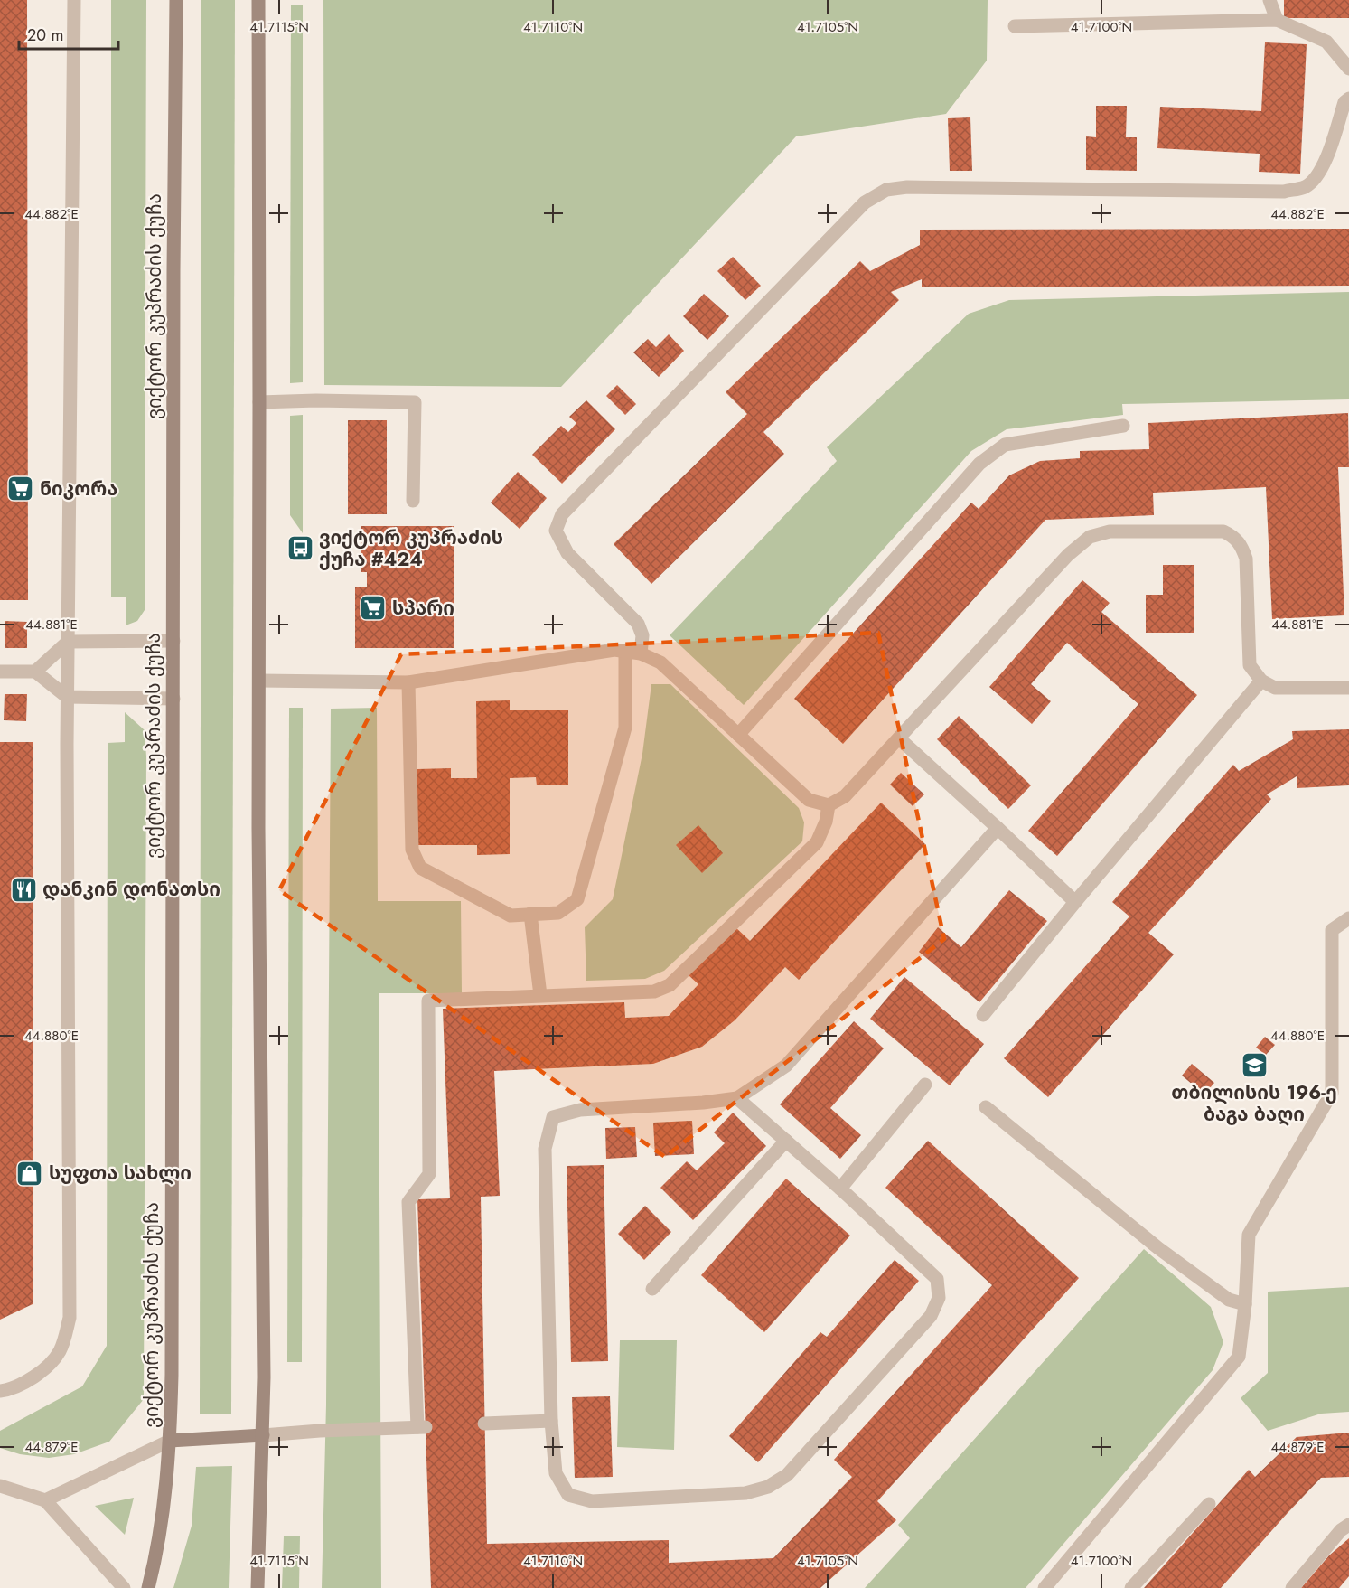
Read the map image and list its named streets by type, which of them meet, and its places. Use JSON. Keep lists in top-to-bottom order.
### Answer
{
  "streets": {
    "main road": ["ვიქტორ კუპრაძის ქუჩა"]
  },
  "places": {
    "supermarket": ["ნიკორა", "სპარი"],
    "bus stop": ["ვიქტორ კუპრაძის ქუჩა #424"],
    "restaurant": ["დანკინ დონათსი"],
    "school or university": ["თბილისის 196-ე ბაგა ბაღი"],
    "shop": ["სუფთა სახლი"]
  },
  "scale_bar": "20 m",
  "coordinates": [
    "41.7115°N",
    "41.7110°N",
    "41.7105°N",
    "41.7100°N",
    "44.882°E",
    "44.881°E",
    "44.880°E",
    "44.879°E"
  ]
}
